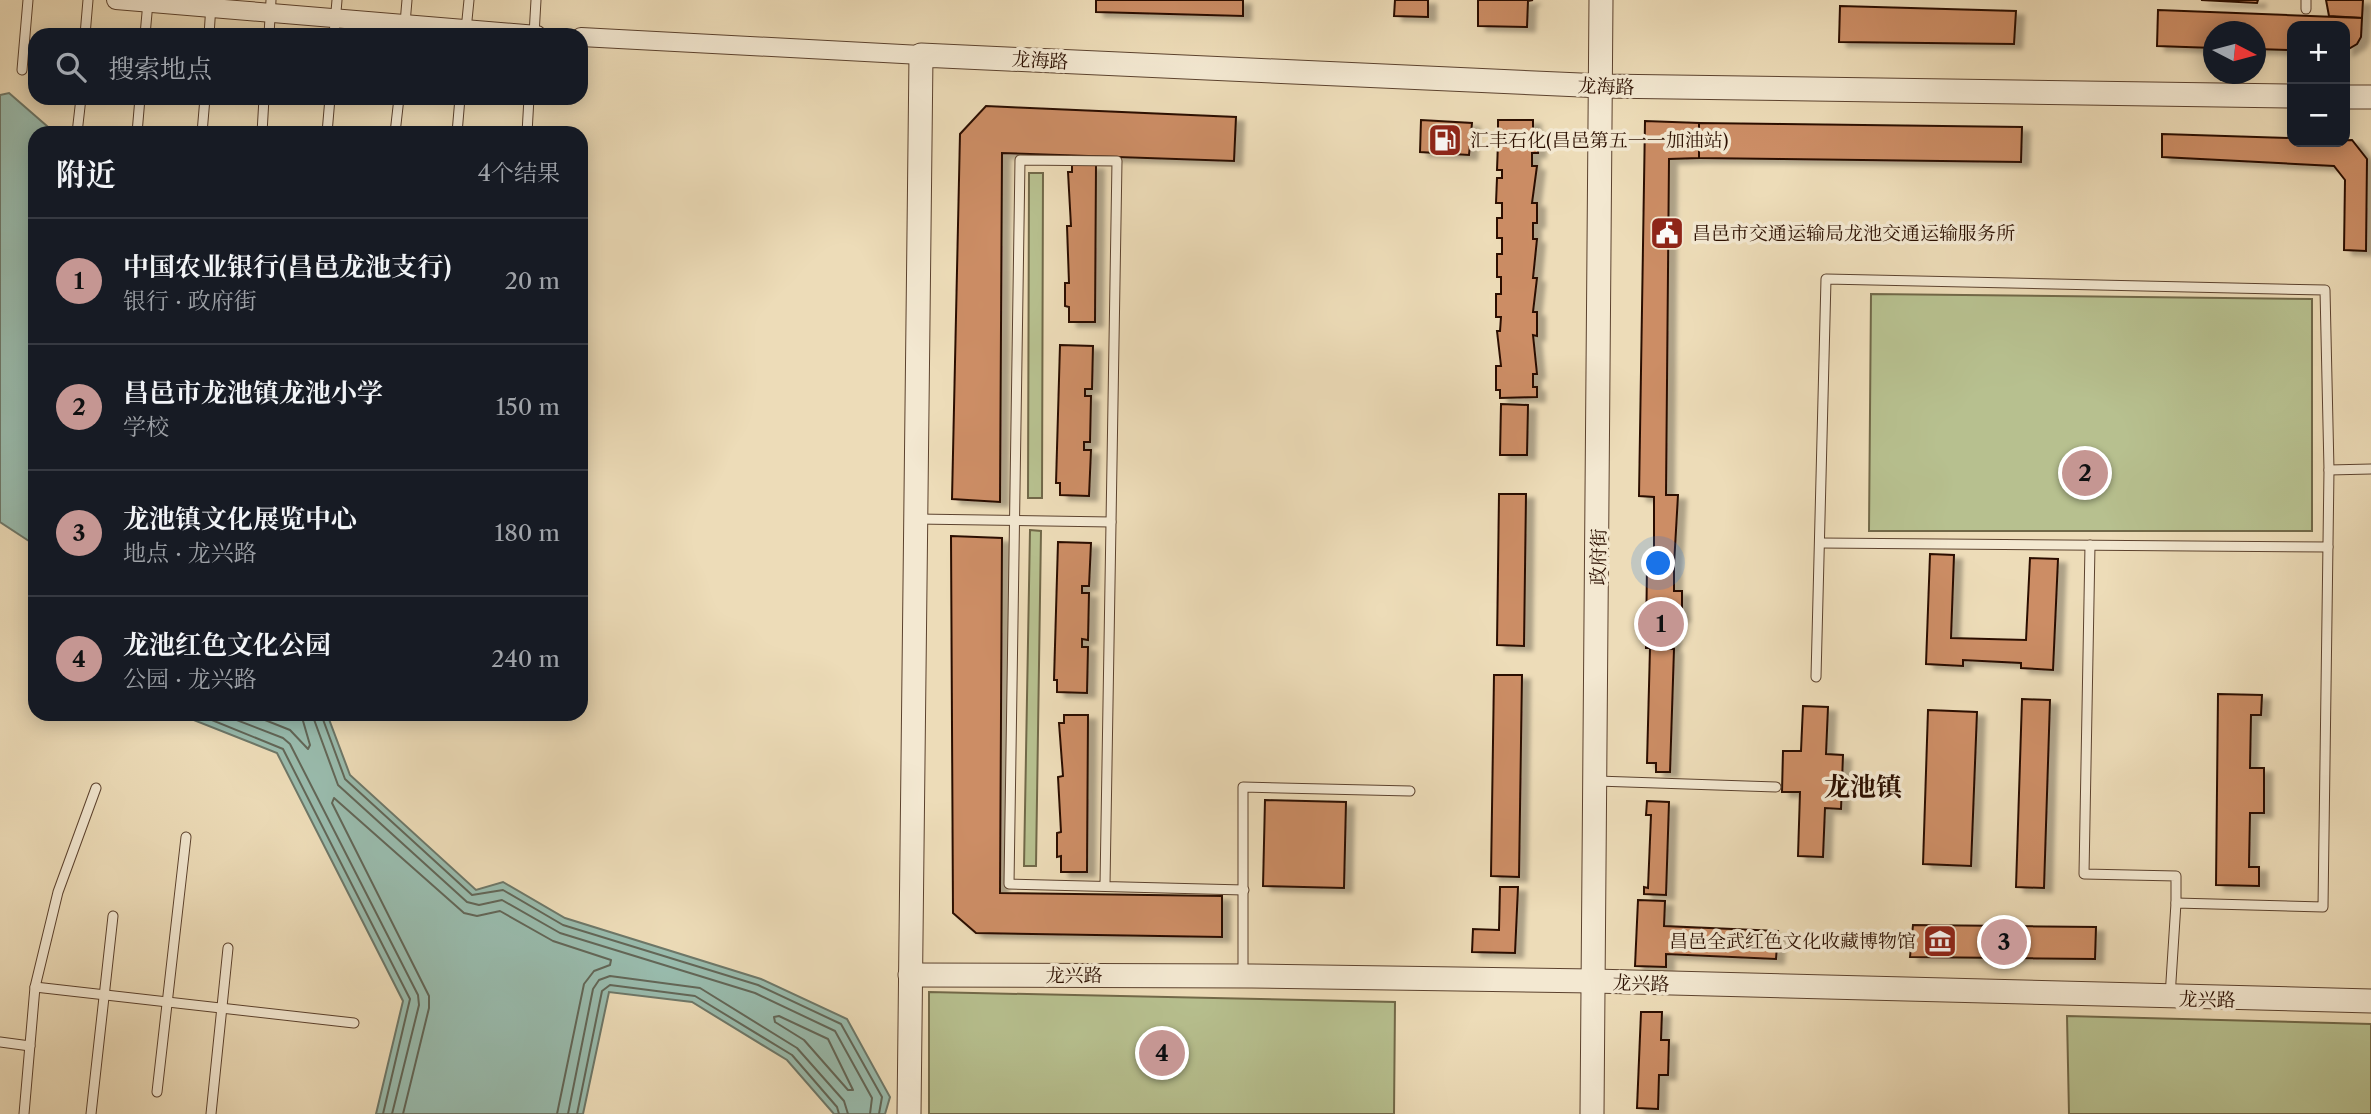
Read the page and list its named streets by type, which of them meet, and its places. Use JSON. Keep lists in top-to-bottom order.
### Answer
{
  "streets": {
    "street": ["龙海路", "政府街", "龙兴路"]
  },
  "crossings": [
    ["龙海路", "政府街"],
    ["政府街", "龙兴路"]
  ],
  "districts": ["龙池镇"],
  "places": {
    "fuel station": ["汇丰石化(昌邑第五一一加油站)"],
    "public building": ["昌邑市交通运输局龙池交通运输服务所"],
    "museum": ["昌邑全武红色文化收藏博物馆"]
  },
  "north": "right",
  "page": {
    "map_buttons": ["+", "−"],
    "search": "搜索地点",
    "heading": ["附近", "4个结果"],
    "list": [
      {
        "mark": "1",
        "name": "中国农业银行(昌邑龙池支行)",
        "note": "银行 · 政府街",
        "value": "20 m"
      },
      {
        "mark": "2",
        "name": "昌邑市龙池镇龙池小学",
        "note": "学校",
        "value": "150 m"
      },
      {
        "mark": "3",
        "name": "龙池镇文化展览中心",
        "note": "地点 · 龙兴路",
        "value": "180 m"
      },
      {
        "mark": "4",
        "name": "龙池红色文化公园",
        "note": "公园 · 龙兴路",
        "value": "240 m"
      }
    ],
    "pins": [
      "2",
      "1",
      "3",
      "4"
    ]
  }
}
